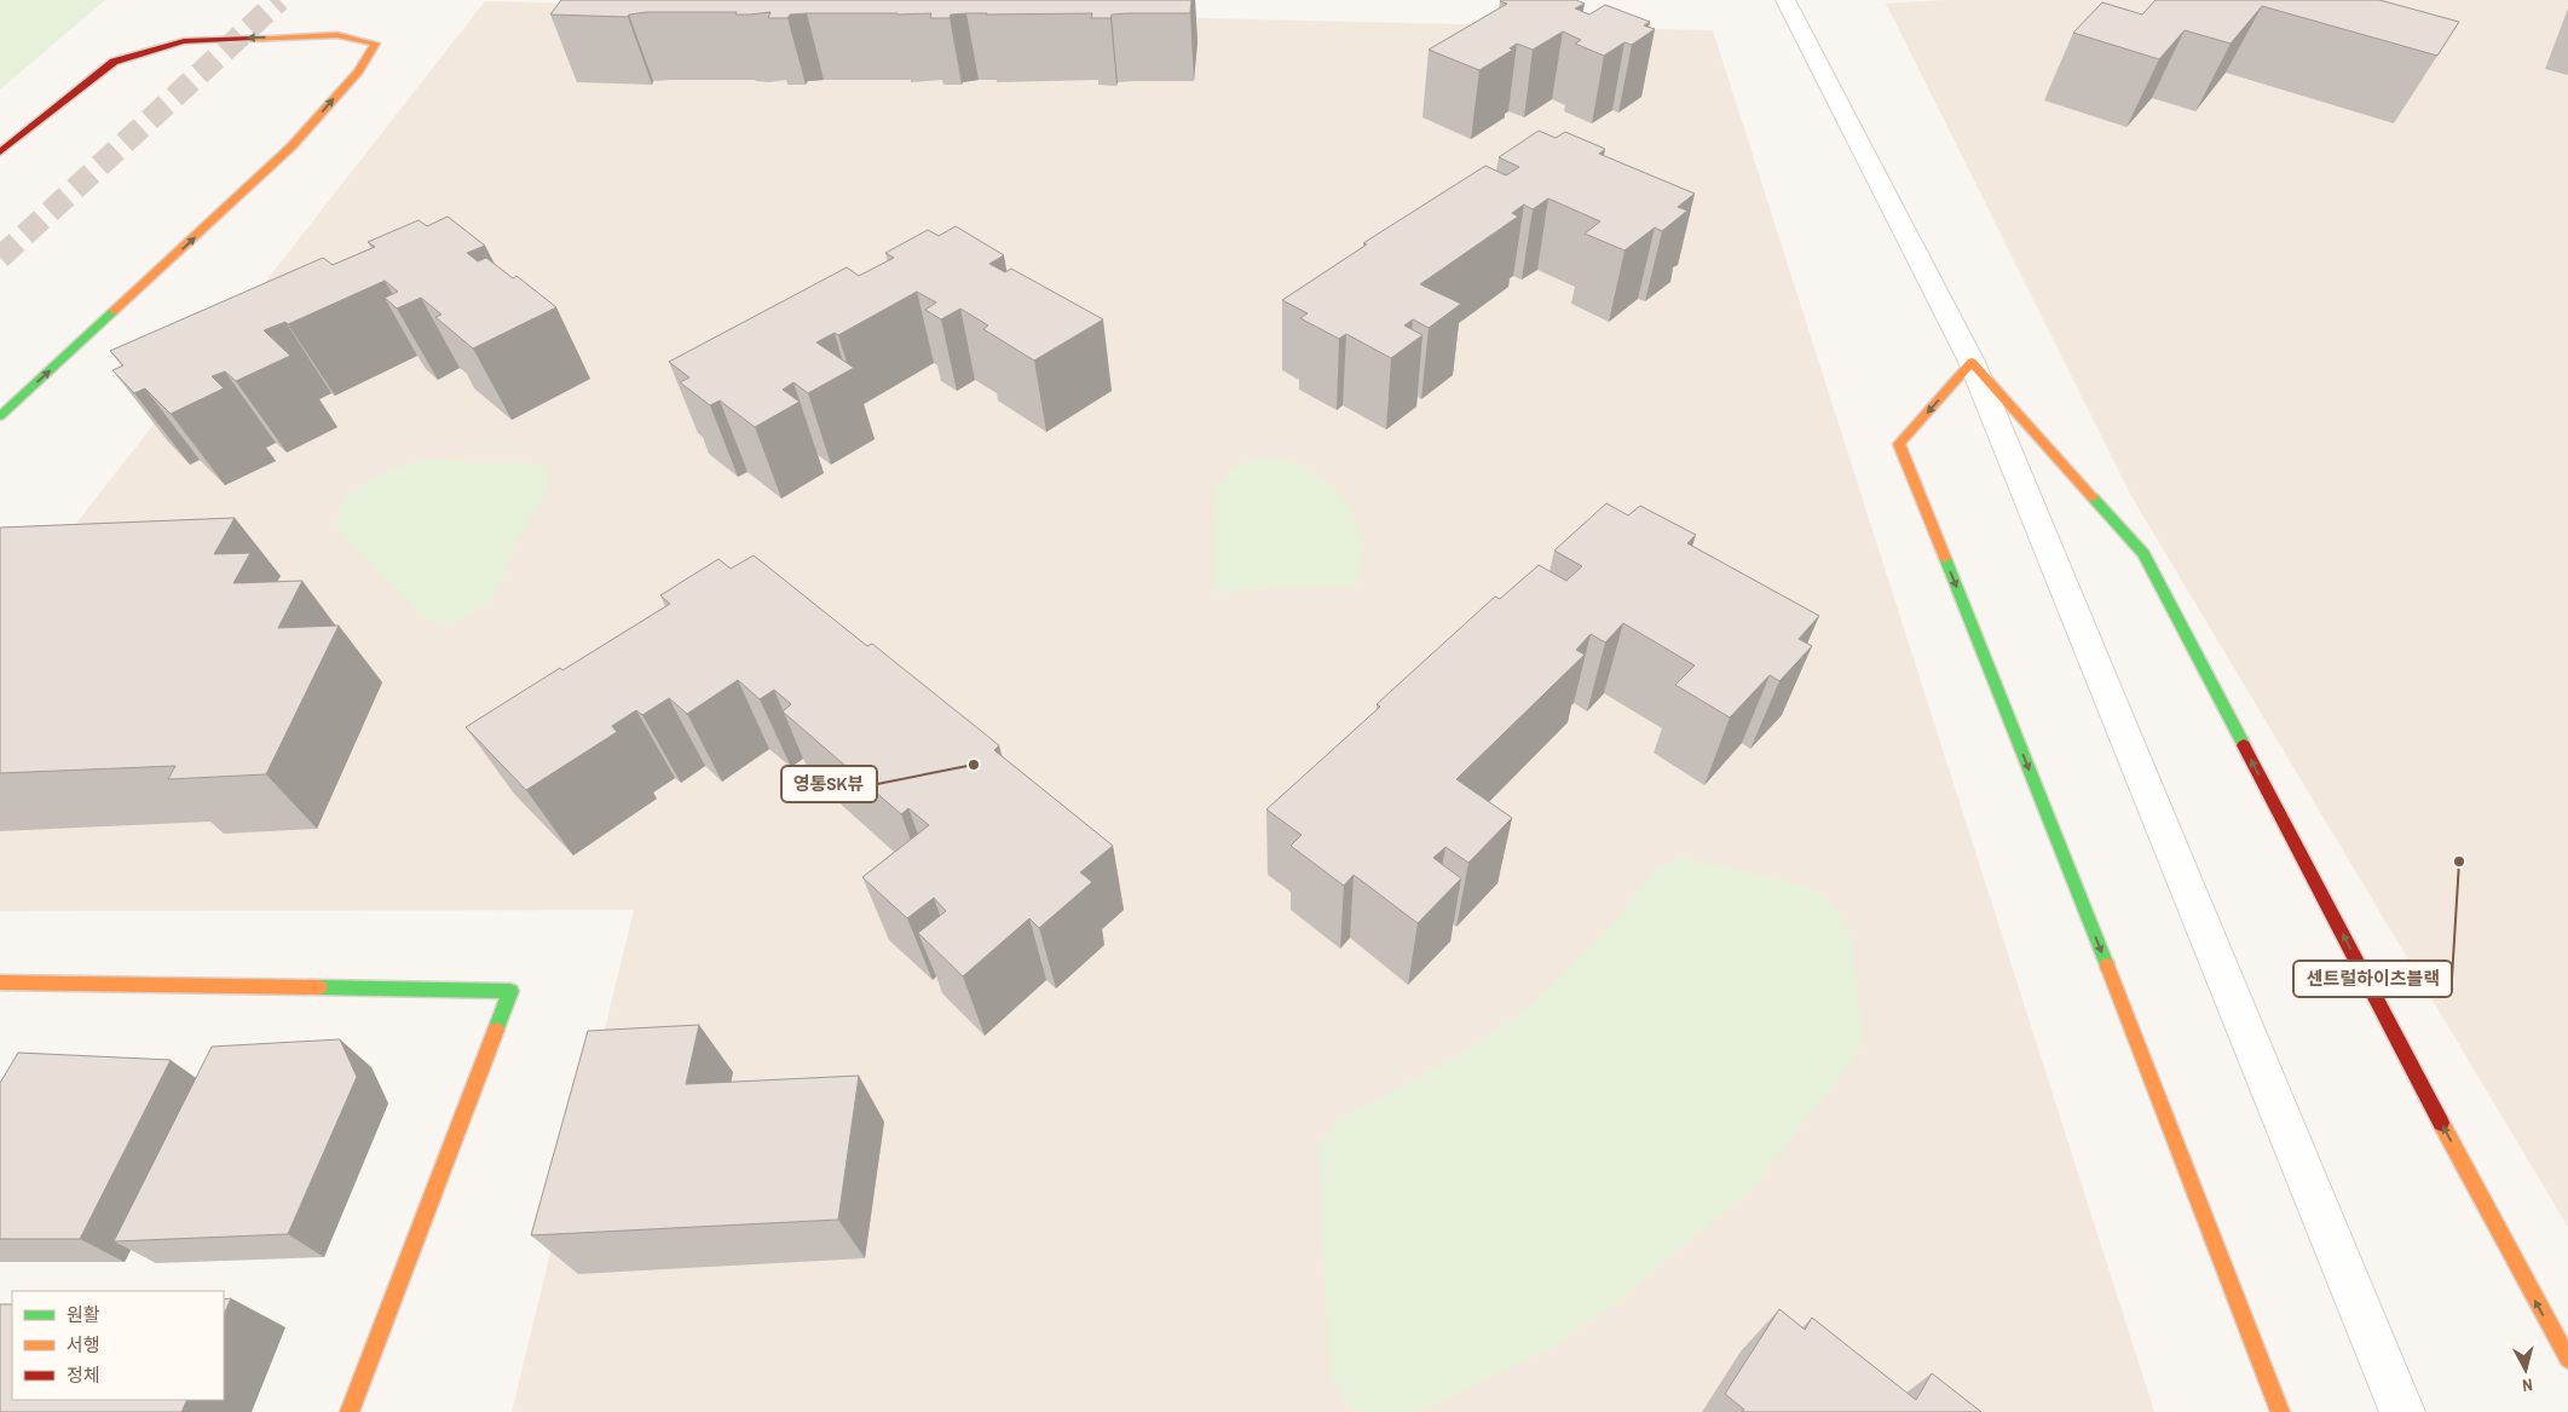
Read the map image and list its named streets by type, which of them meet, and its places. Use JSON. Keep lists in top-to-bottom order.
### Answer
{
  "places": ["영통SK뷰", "센트럴하이츠블랙"],
  "legend": ["원활", "서행", "정체"],
  "north": "bottom"
}
